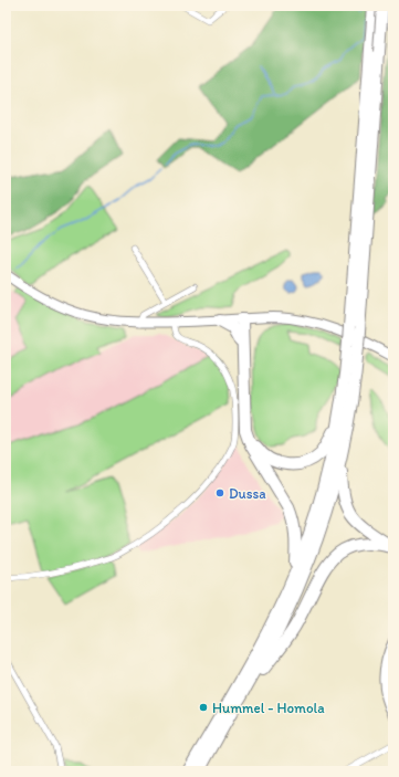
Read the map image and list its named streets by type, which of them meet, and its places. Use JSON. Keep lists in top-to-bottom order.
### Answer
{
  "places": ["Dussa", "Hummel - Homola"]
}
